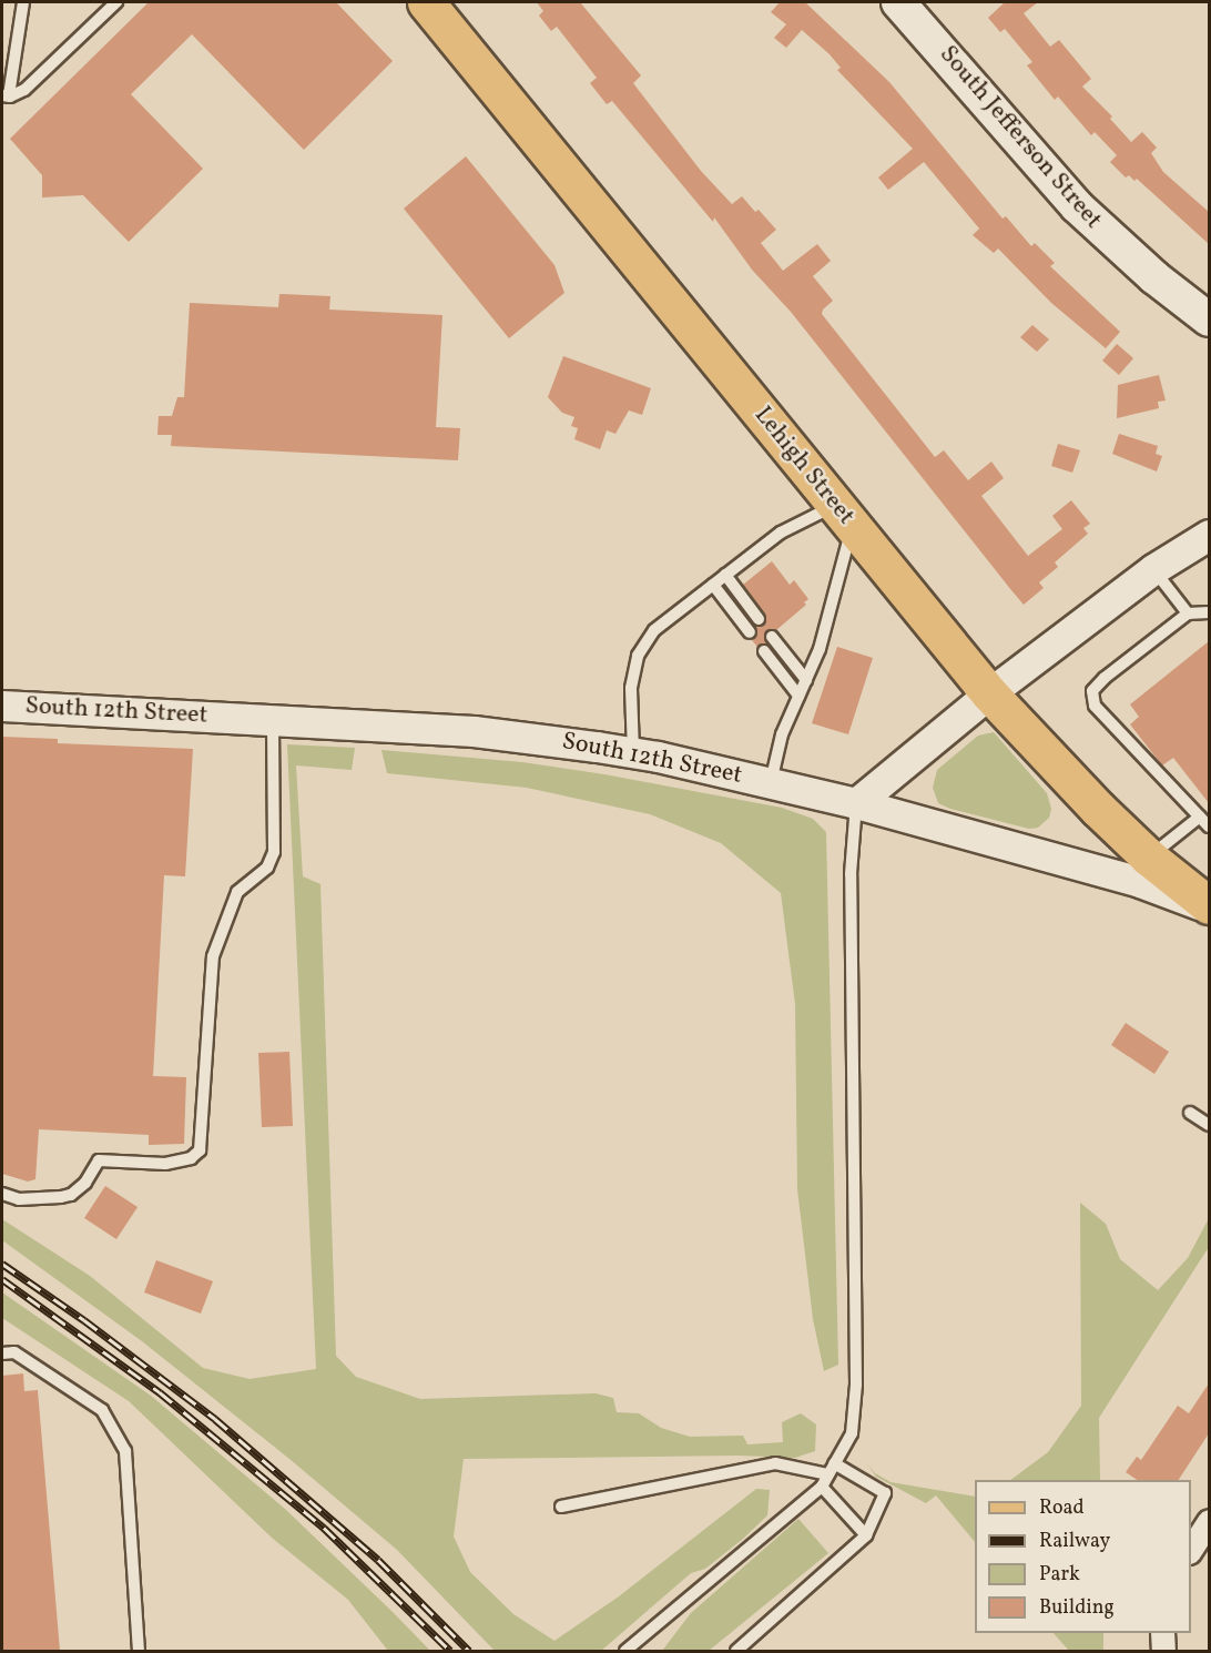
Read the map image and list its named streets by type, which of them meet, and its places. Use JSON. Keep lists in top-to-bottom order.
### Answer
{
  "streets": {
    "main road": ["South Jefferson Street", "Lehigh Street"],
    "street": ["South 12th Street"]
  },
  "crossings": [
    ["Lehigh Street", "South 12th Street"]
  ],
  "legend": [
    "Road",
    "Railway",
    "Park",
    "Building"
  ]
}
